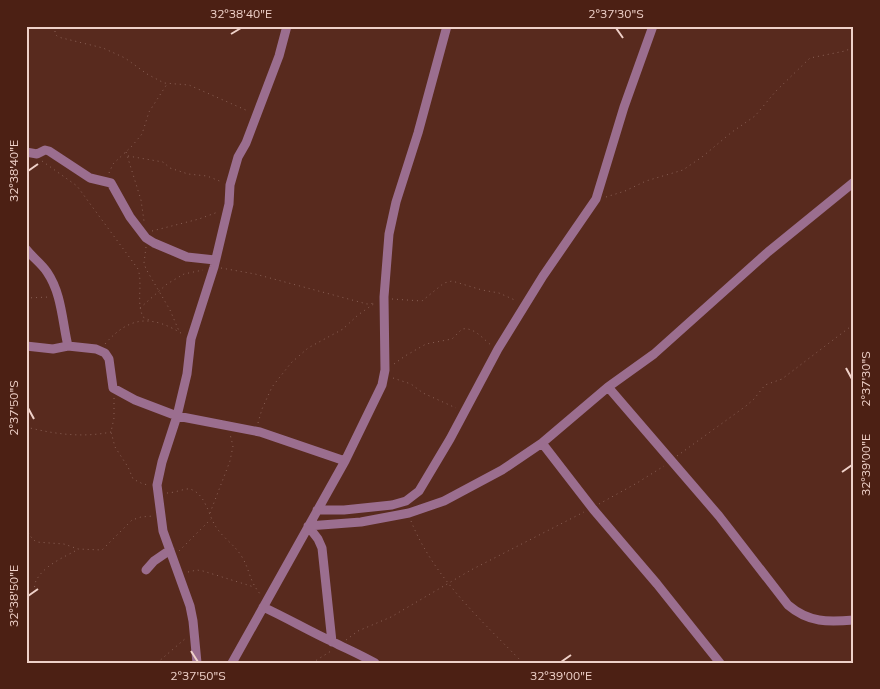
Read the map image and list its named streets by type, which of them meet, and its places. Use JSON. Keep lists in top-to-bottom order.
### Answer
{
  "coordinates": [
    "32°38'40\"E",
    "2°37'30\"S",
    "2°37'50\"S",
    "32°39'00\"E",
    "32°38'50\"E"
  ]
}
